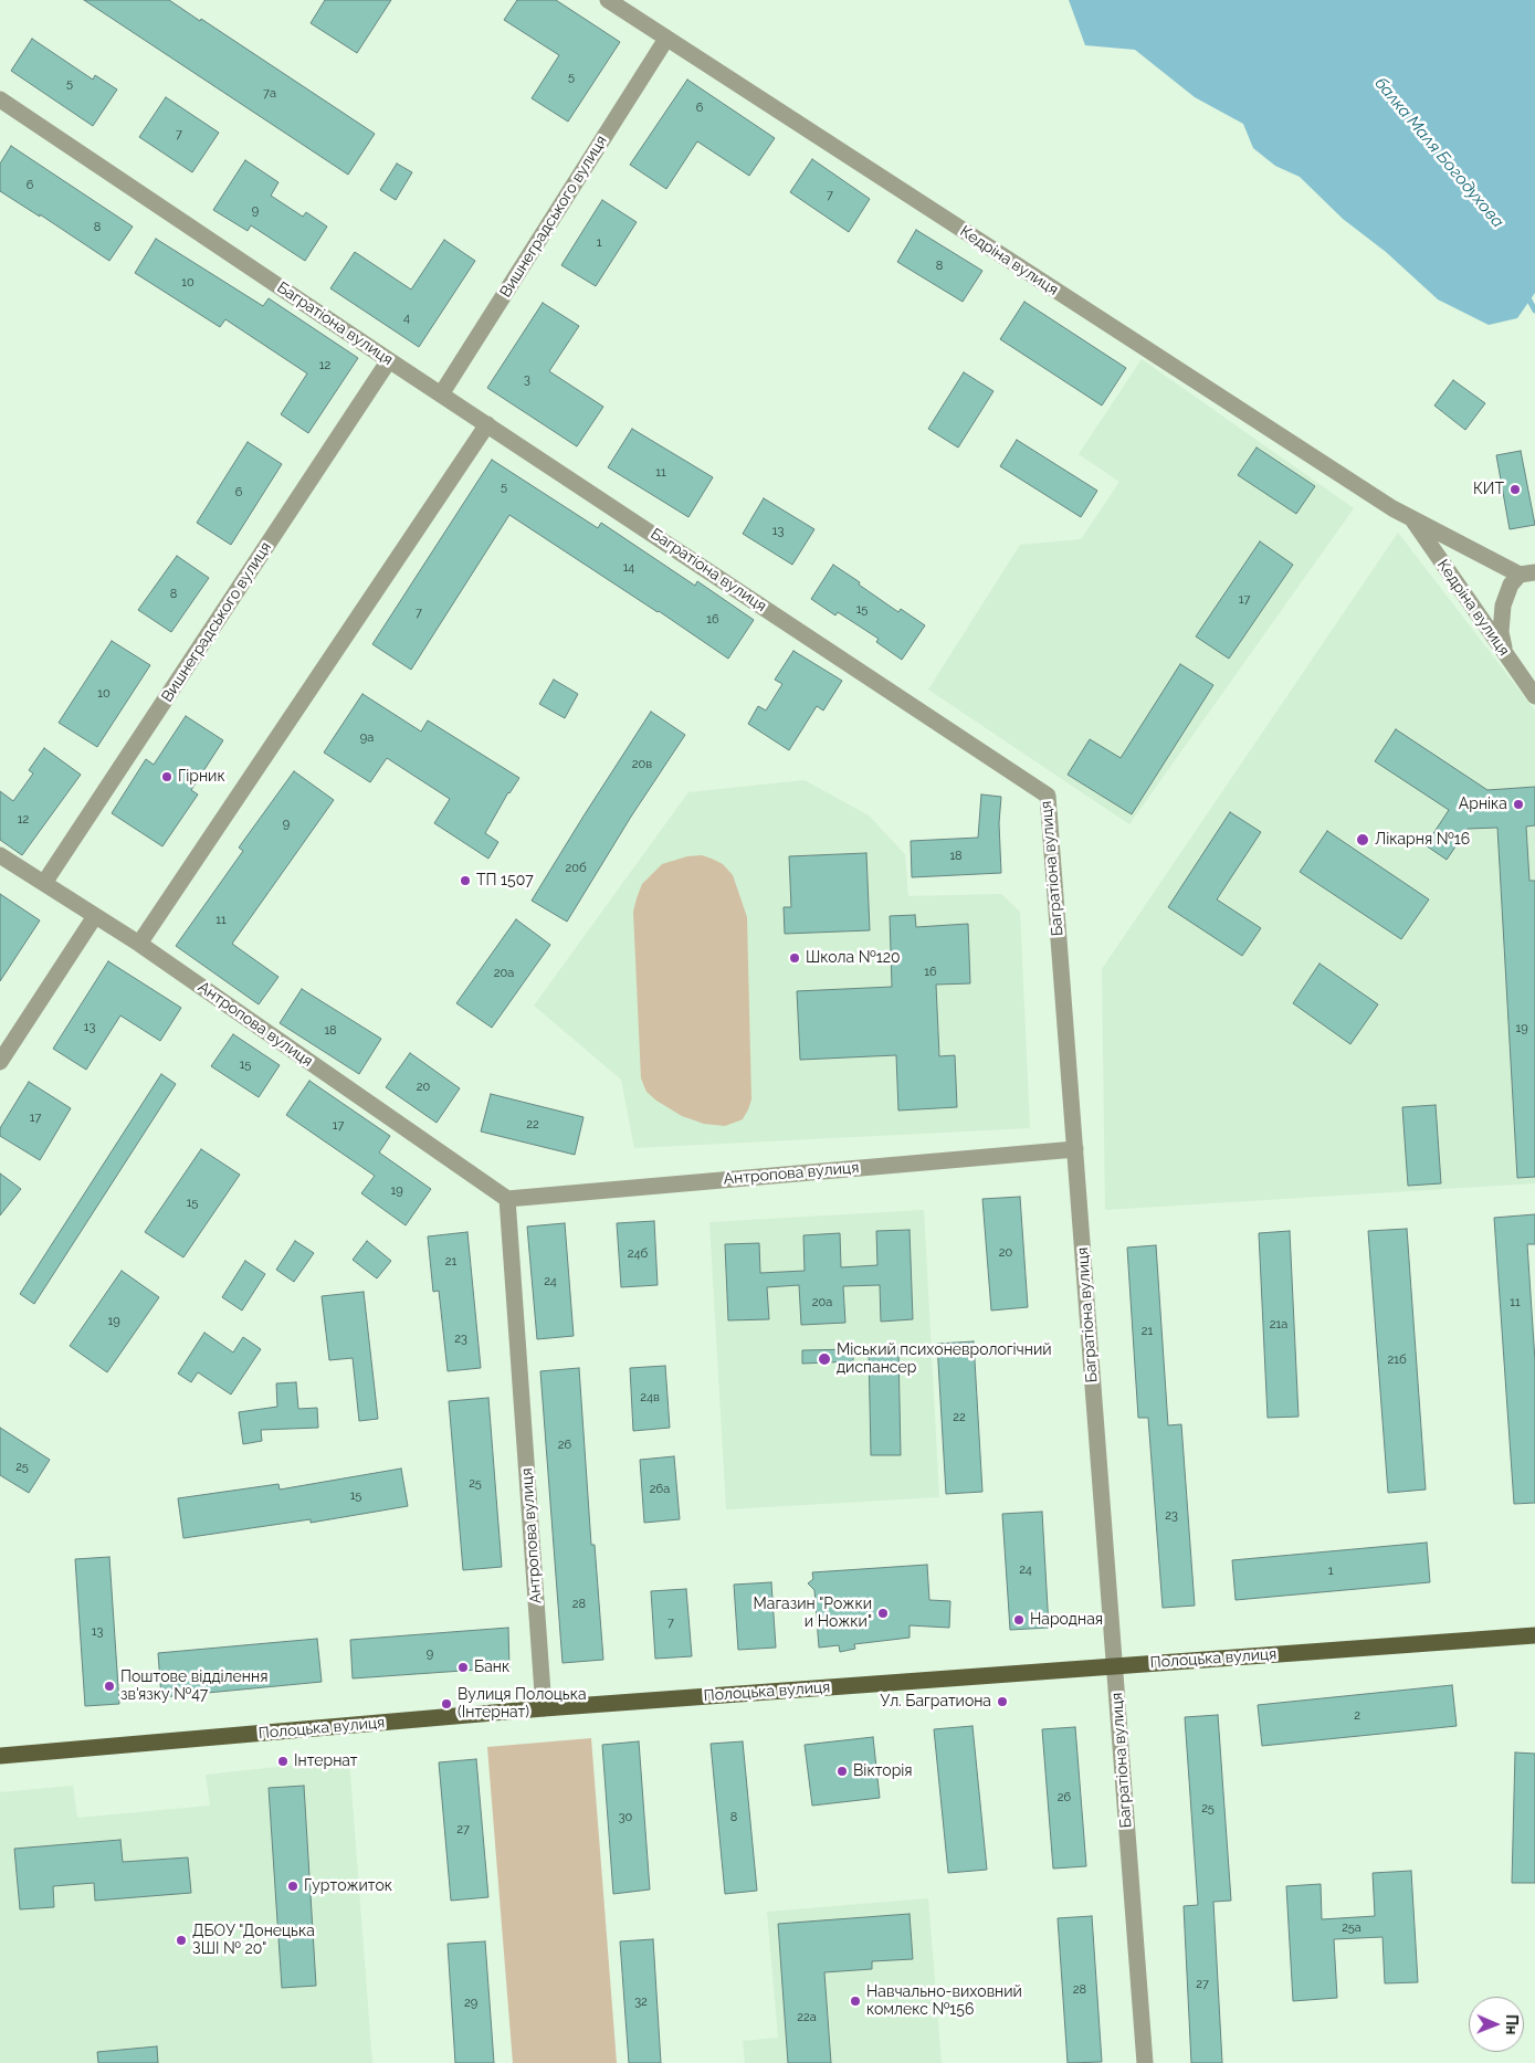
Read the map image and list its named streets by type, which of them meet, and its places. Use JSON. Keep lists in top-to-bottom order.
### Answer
{
  "streets": {
    "main road": ["Полоцька вулиця"],
    "street": [
      "Вишнеградського вулиця",
      "Кедріна вулиця",
      "Багратіона вулиця",
      "Антропова вулиця"
    ]
  },
  "crossings": [
    ["Вишнеградського вулиця", "Кедріна вулиця"],
    ["Вишнеградського вулиця", "Багратіона вулиця"],
    ["Вишнеградського вулиця", "Антропова вулиця"],
    ["Багратіона вулиця", "Антропова вулиця"],
    ["Багратіона вулиця", "Полоцька вулиця"],
    ["Антропова вулиця", "Полоцька вулиця"]
  ],
  "water": ["балка Маля Богодухова"],
  "places": [
    "КИТ",
    "Гірник",
    "Арніка",
    "Лікарня №16",
    "ТП 1507",
    "Школа №120",
    "Міський психоневрологічний диспансер",
    "Магазин \"Рожки и Ножки\"",
    "Народная",
    "Банк",
    "Поштове відділення зв'язку №47",
    "Ул. Багратиона",
    "Вулиця Полоцька (Інтернат)",
    "Інтернат",
    "Вікторія",
    "Гуртожиток",
    "ДБОУ \"Донецька ЗШІ № 20\"",
    "Навчально-виховний комлекс №156"
  ],
  "house_numbers": [
    "5",
    "5",
    "7а",
    "6",
    "7",
    "6",
    "7",
    "9",
    "8",
    "1",
    "8",
    "10",
    "4",
    "12",
    "3",
    "11",
    "5",
    "6",
    "13",
    "14",
    "8",
    "17",
    "15",
    "7",
    "16",
    "10",
    "9а",
    "20в",
    "12",
    "9",
    "18",
    "20б",
    "11",
    "16",
    "20а",
    "13",
    "19",
    "18",
    "15",
    "20",
    "17",
    "22",
    "17",
    "19",
    "15",
    "20",
    "24б",
    "21",
    "24",
    "20а",
    "11",
    "19",
    "21а",
    "21",
    "23",
    "21б",
    "24в",
    "22",
    "26",
    "25",
    "25",
    "26а",
    "15",
    "23",
    "24",
    "1",
    "28",
    "7",
    "13",
    "9",
    "2",
    "26",
    "25",
    "30",
    "8",
    "27",
    "25а",
    "27",
    "28",
    "32",
    "29",
    "22а"
  ],
  "north": "right"
}
